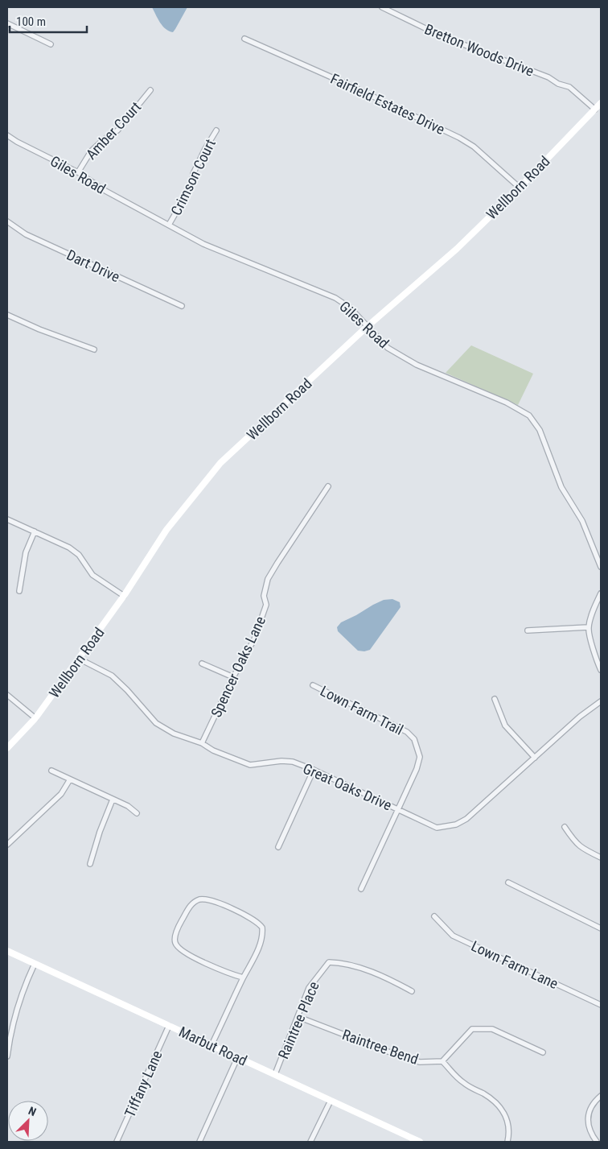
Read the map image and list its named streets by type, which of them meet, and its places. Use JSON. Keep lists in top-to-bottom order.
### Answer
{
  "streets": {
    "street": [
      "Bretton Woods Drive",
      "Fairfield Estates Drive",
      "Amber Court",
      "Giles Road",
      "Crimson Court",
      "Wellborn Road",
      "Dart Drive",
      "Spencer Oaks Lane",
      "Lown Farm Trail",
      "Great Oaks Drive",
      "Lown Farm Lane",
      "Raintree Place",
      "Marbut Road",
      "Raintree Bend",
      "Tiffany Lane"
    ]
  },
  "crossings": [
    ["Bretton Woods Drive", "Wellborn Road"],
    ["Fairfield Estates Drive", "Wellborn Road"],
    ["Amber Court", "Giles Road"],
    ["Giles Road", "Crimson Court"],
    ["Giles Road", "Wellborn Road"],
    ["Wellborn Road", "Great Oaks Drive"],
    ["Spencer Oaks Lane", "Great Oaks Drive"],
    ["Lown Farm Trail", "Great Oaks Drive"],
    ["Raintree Place", "Marbut Road"],
    ["Raintree Place", "Raintree Bend"],
    ["Marbut Road", "Tiffany Lane"]
  ],
  "scale_bar": "100 m",
  "north": "top right"
}
